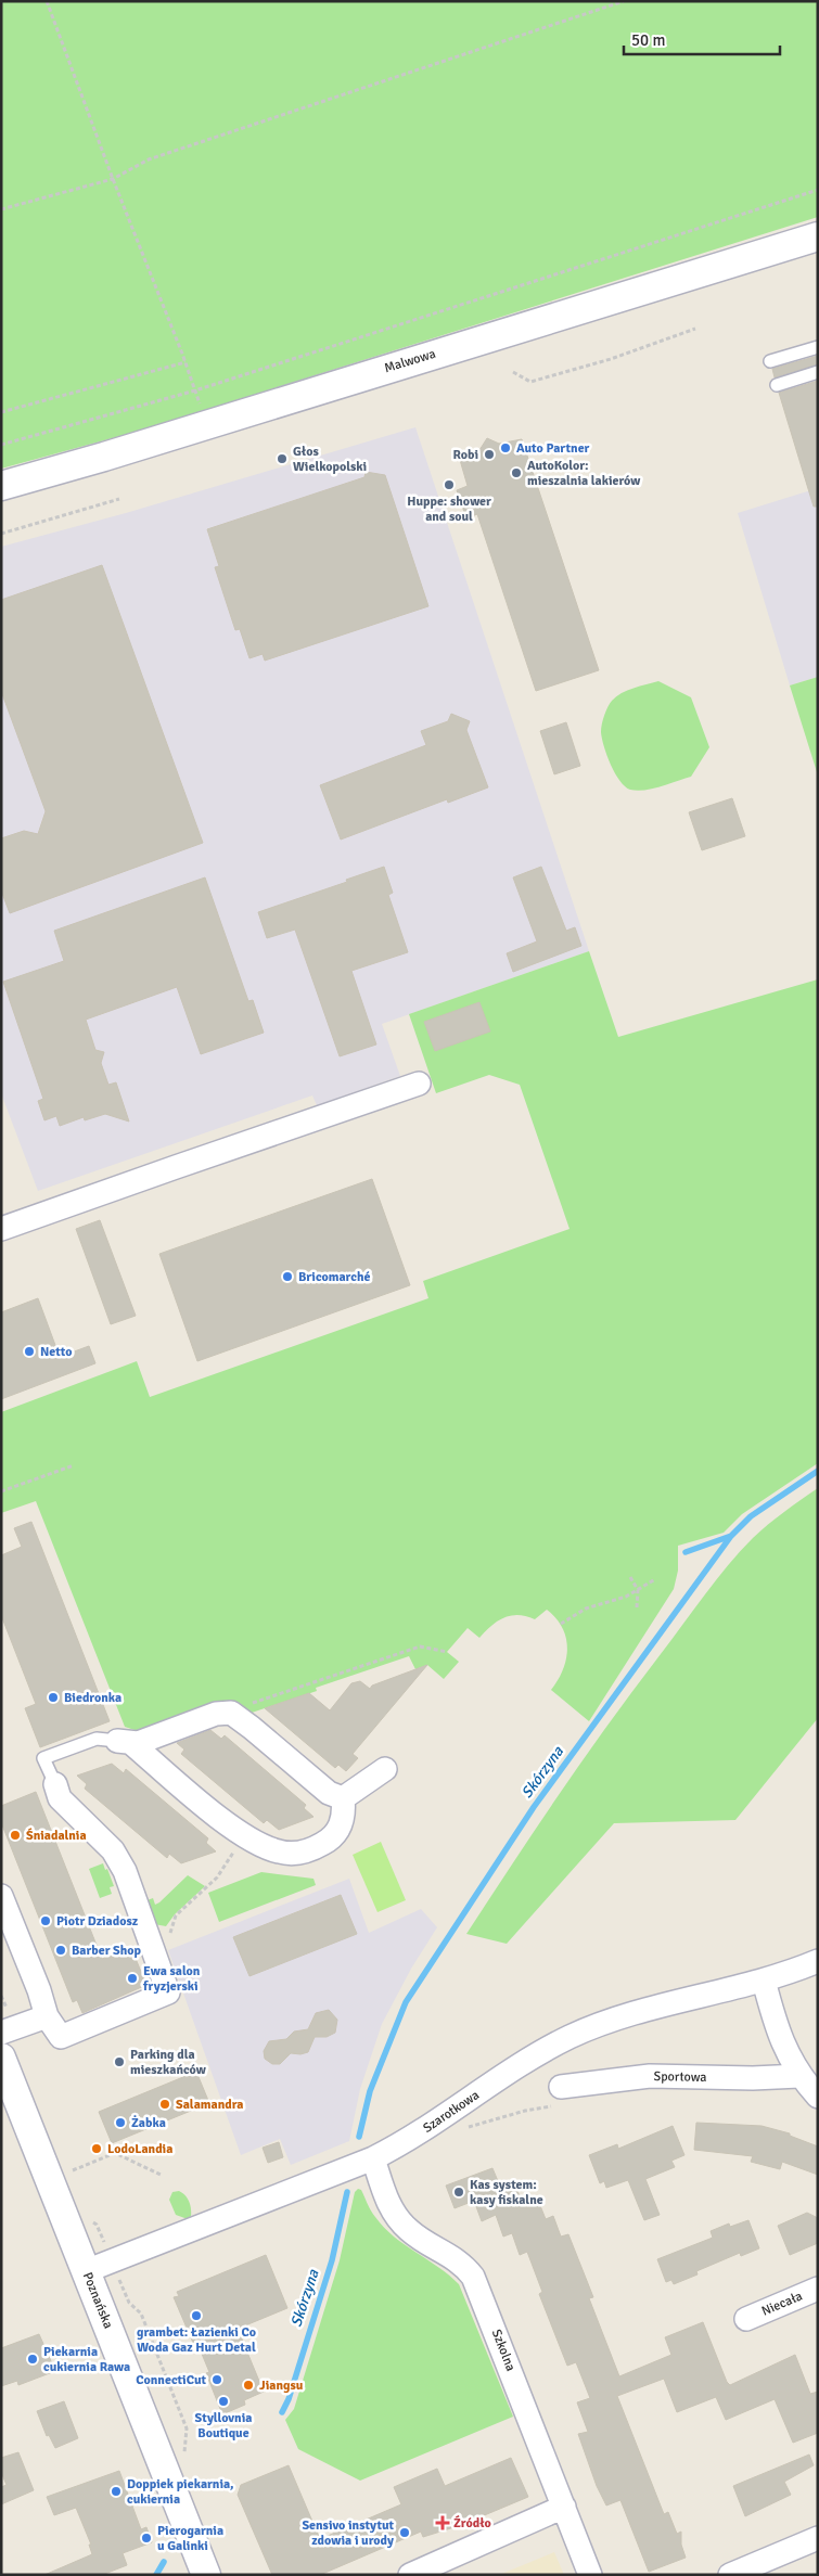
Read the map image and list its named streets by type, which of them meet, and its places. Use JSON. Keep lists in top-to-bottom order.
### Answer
{
  "streets": {
    "street": [
      "Malwowa",
      "Sportowa",
      "Szarotkowa",
      "Poznańska",
      "Niecała",
      "Szkolna"
    ]
  },
  "crossings": [
    ["Szarotkowa", "Poznańska"],
    ["Szarotkowa", "Szkolna"]
  ],
  "water": ["Skórzyna"],
  "places": {
    "other": [
      "Auto Partner",
      "Robi",
      "Głos Wielkopolski",
      "AutoKolor: mieszalnia lakierów",
      "Huppe: shower and soul",
      "Bricomarché",
      "Netto",
      "Biedronka",
      "Śniadalnia",
      "Piotr Dziadosz",
      "Barber Shop",
      "Ewa salon fryzjerski",
      "Parking dla mieszkańców",
      "Salamandra",
      "Żabka",
      "LodoLandia",
      "Kas system: kasy fiskalne",
      "grambet: Łazienki Co Woda Gaz Hurt Detal",
      "Piekarnia cukiernia Rawa",
      "ConnectiCut",
      "Jiangsu",
      "Styllovnia Boutique",
      "Doppiek piekarnia, cukiernia",
      "Sensivo instytut zdowia i urody",
      "Pierogarnia u Galinki"
    ],
    "health": ["Źródło"]
  },
  "scale_bar": "50 m"
}
